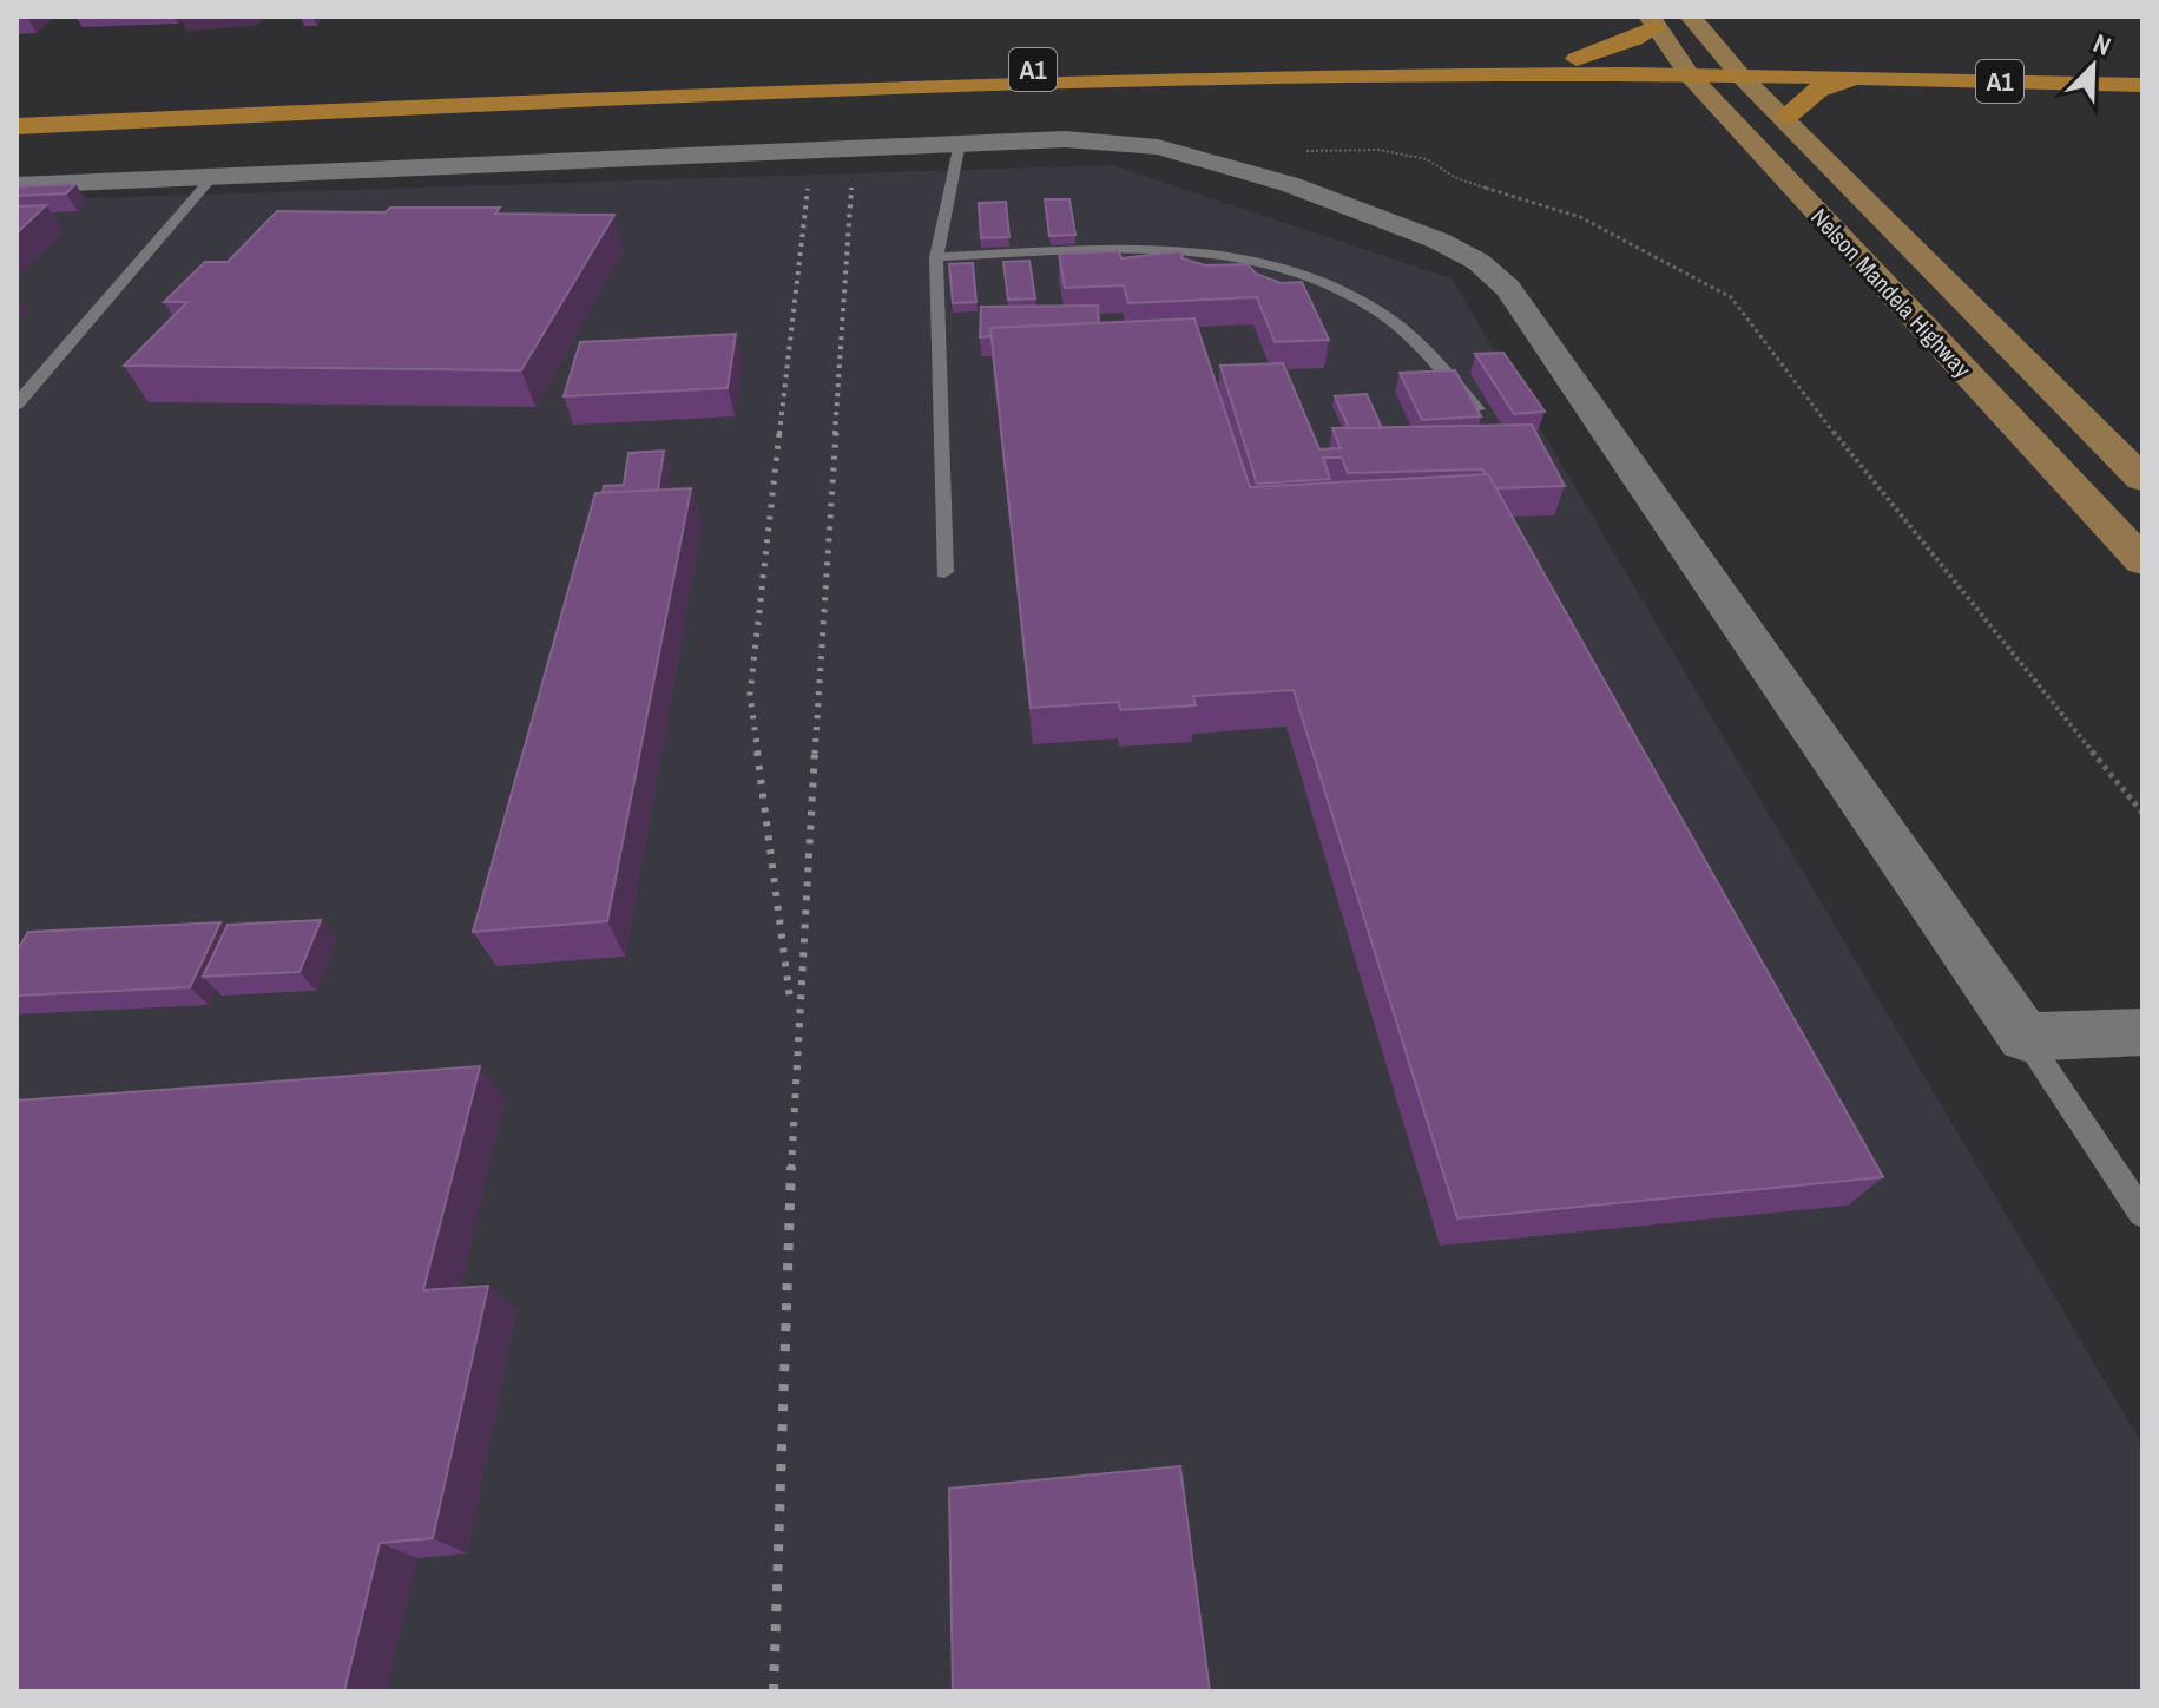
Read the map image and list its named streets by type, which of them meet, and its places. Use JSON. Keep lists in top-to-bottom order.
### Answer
{
  "streets": {
    "highway": ["A1"],
    "main road": ["Nelson Mandela Highway"]
  },
  "crossings": [
    ["A1", "Nelson Mandela Highway"]
  ],
  "north": "top right"
}
